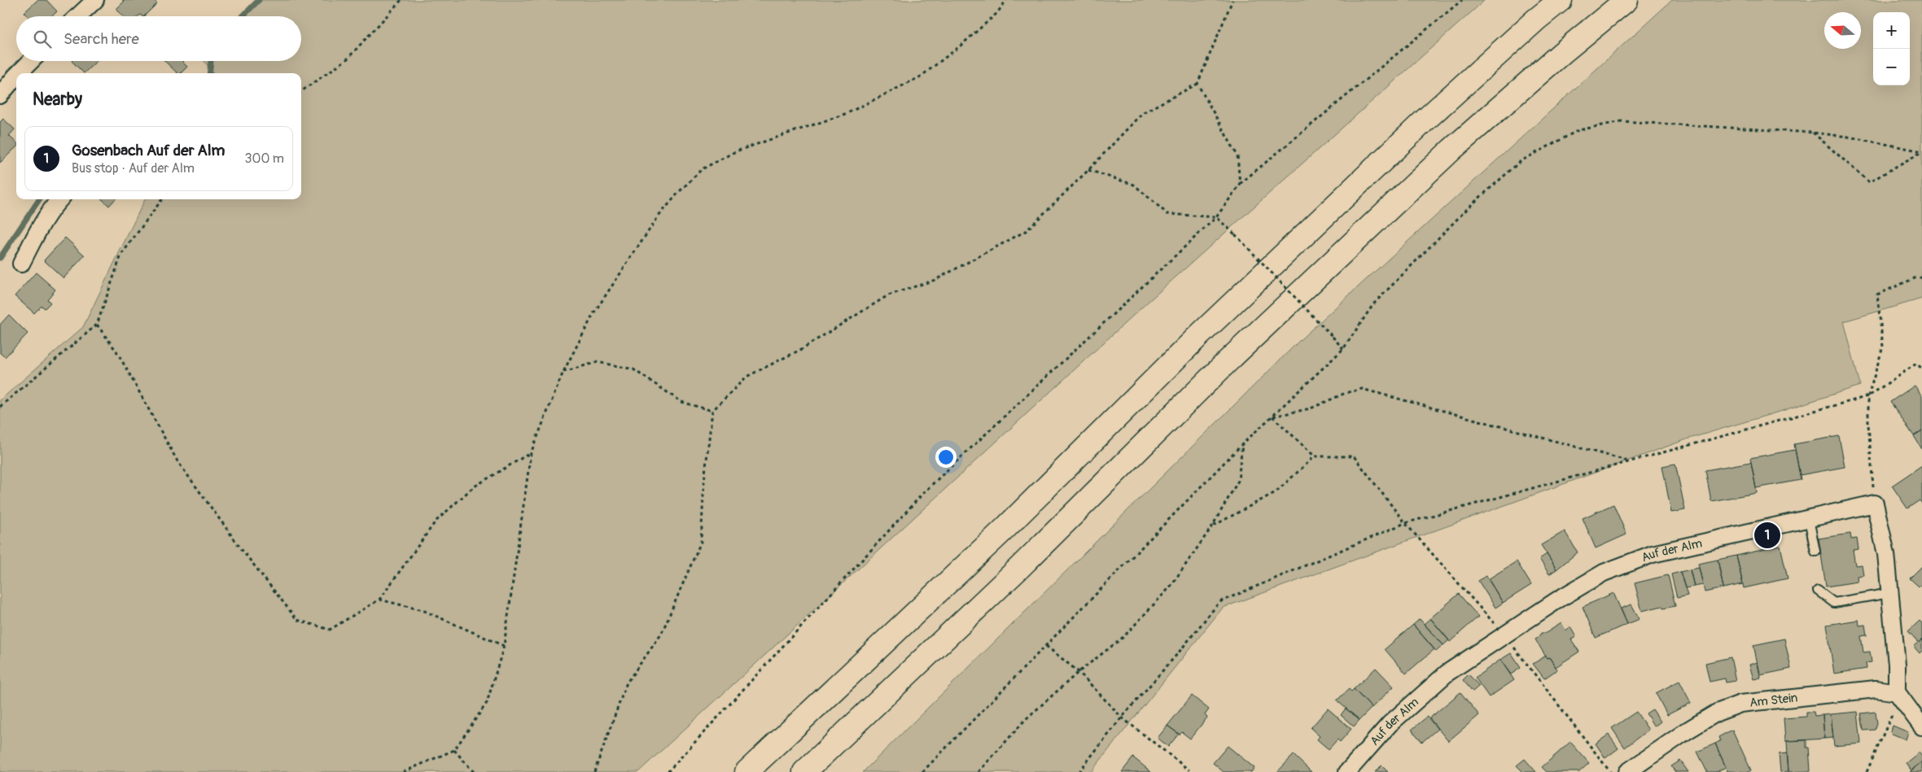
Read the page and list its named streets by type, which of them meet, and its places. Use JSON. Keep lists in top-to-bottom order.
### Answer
{
  "streets": {
    "street": ["Auf der Alm", "Am Stein"]
  },
  "north": "left",
  "page": {
    "map_buttons": ["+", "−"],
    "search": "Search here",
    "heading": "Nearby",
    "list": [
      {
        "mark": "1",
        "name": "Gosenbach Auf der Alm",
        "note": "Bus stop · Auf der Alm",
        "value": "300 m"
      }
    ],
    "pins": "1"
  }
}
